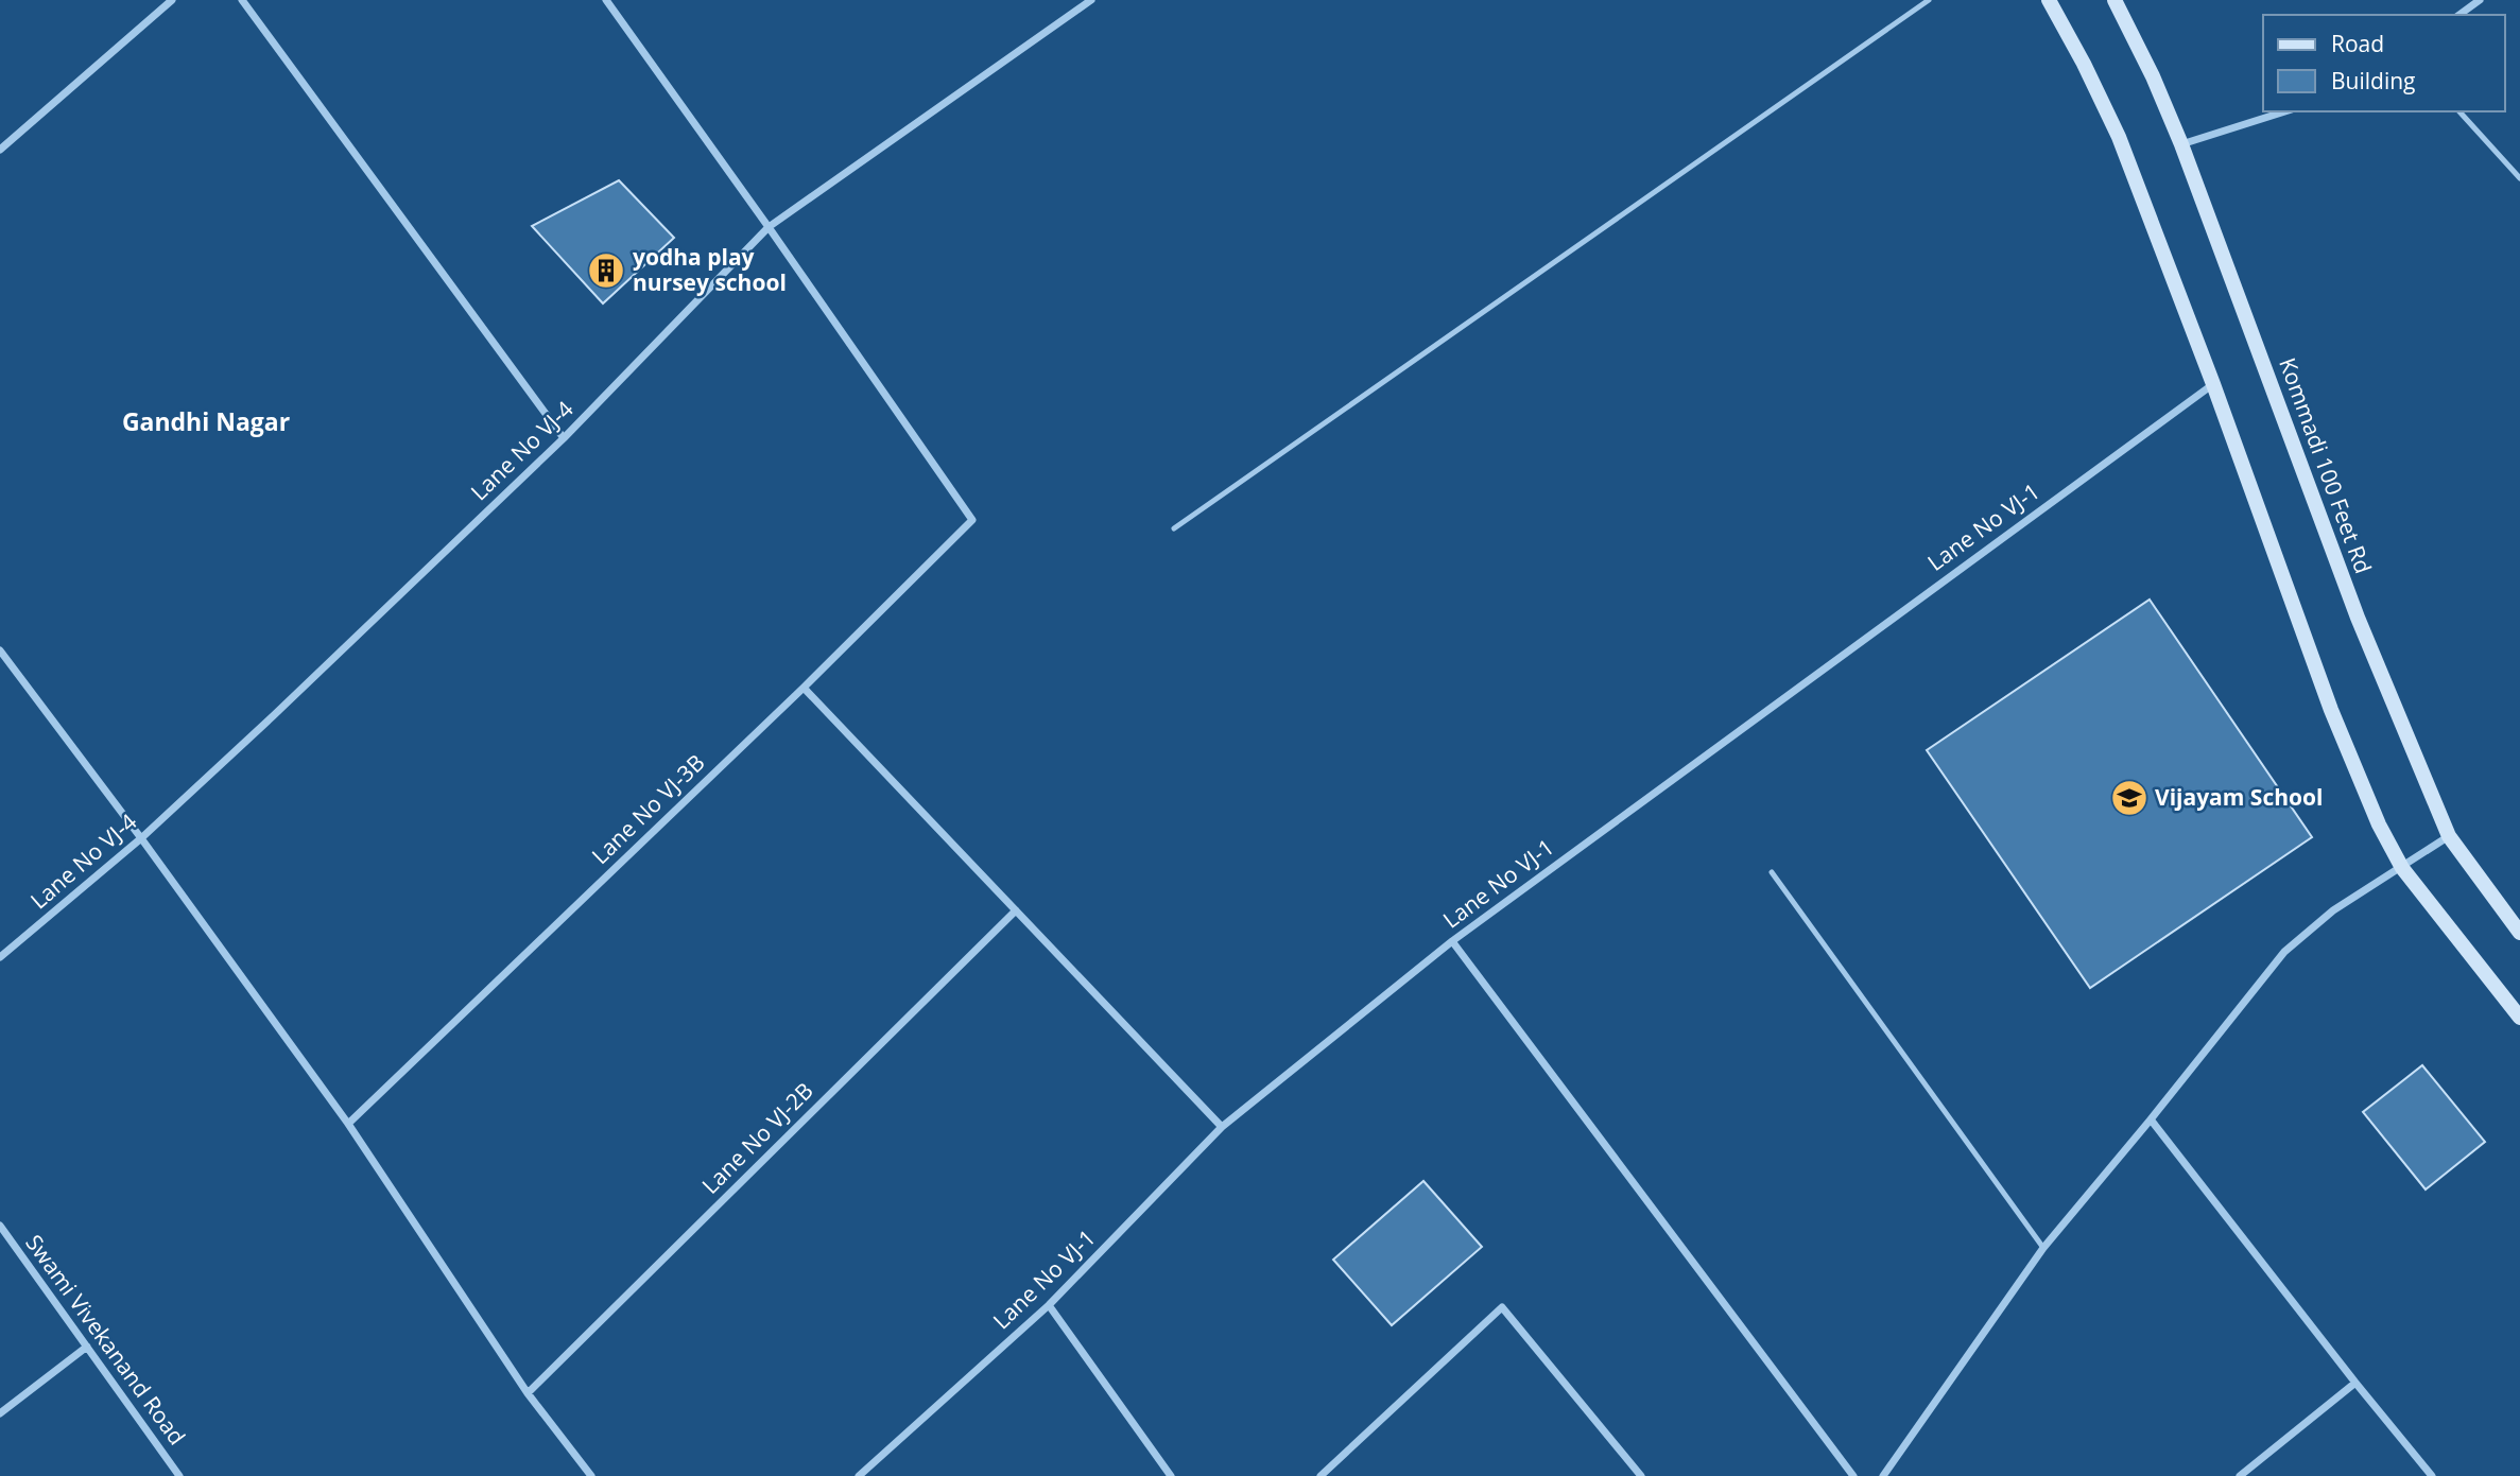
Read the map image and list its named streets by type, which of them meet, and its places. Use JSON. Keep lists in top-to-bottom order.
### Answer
{
  "streets": {
    "main road": ["Kommadi 100 Feet Rd"],
    "street": [
      "Lane No VJ-4",
      "Lane No VJ-1",
      "Lane No VJ-3B",
      "Lane No VJ-2B",
      "Swami Vivekanand Road"
    ]
  },
  "crossings": [
    ["Lane No VJ-4", "Lane No VJ-3B"]
  ],
  "districts": ["Gandhi Nagar"],
  "places": {
    "building": ["yodha play nursey school"],
    "school or university": ["Vijayam School"]
  },
  "legend": ["Road", "Building"]
}
